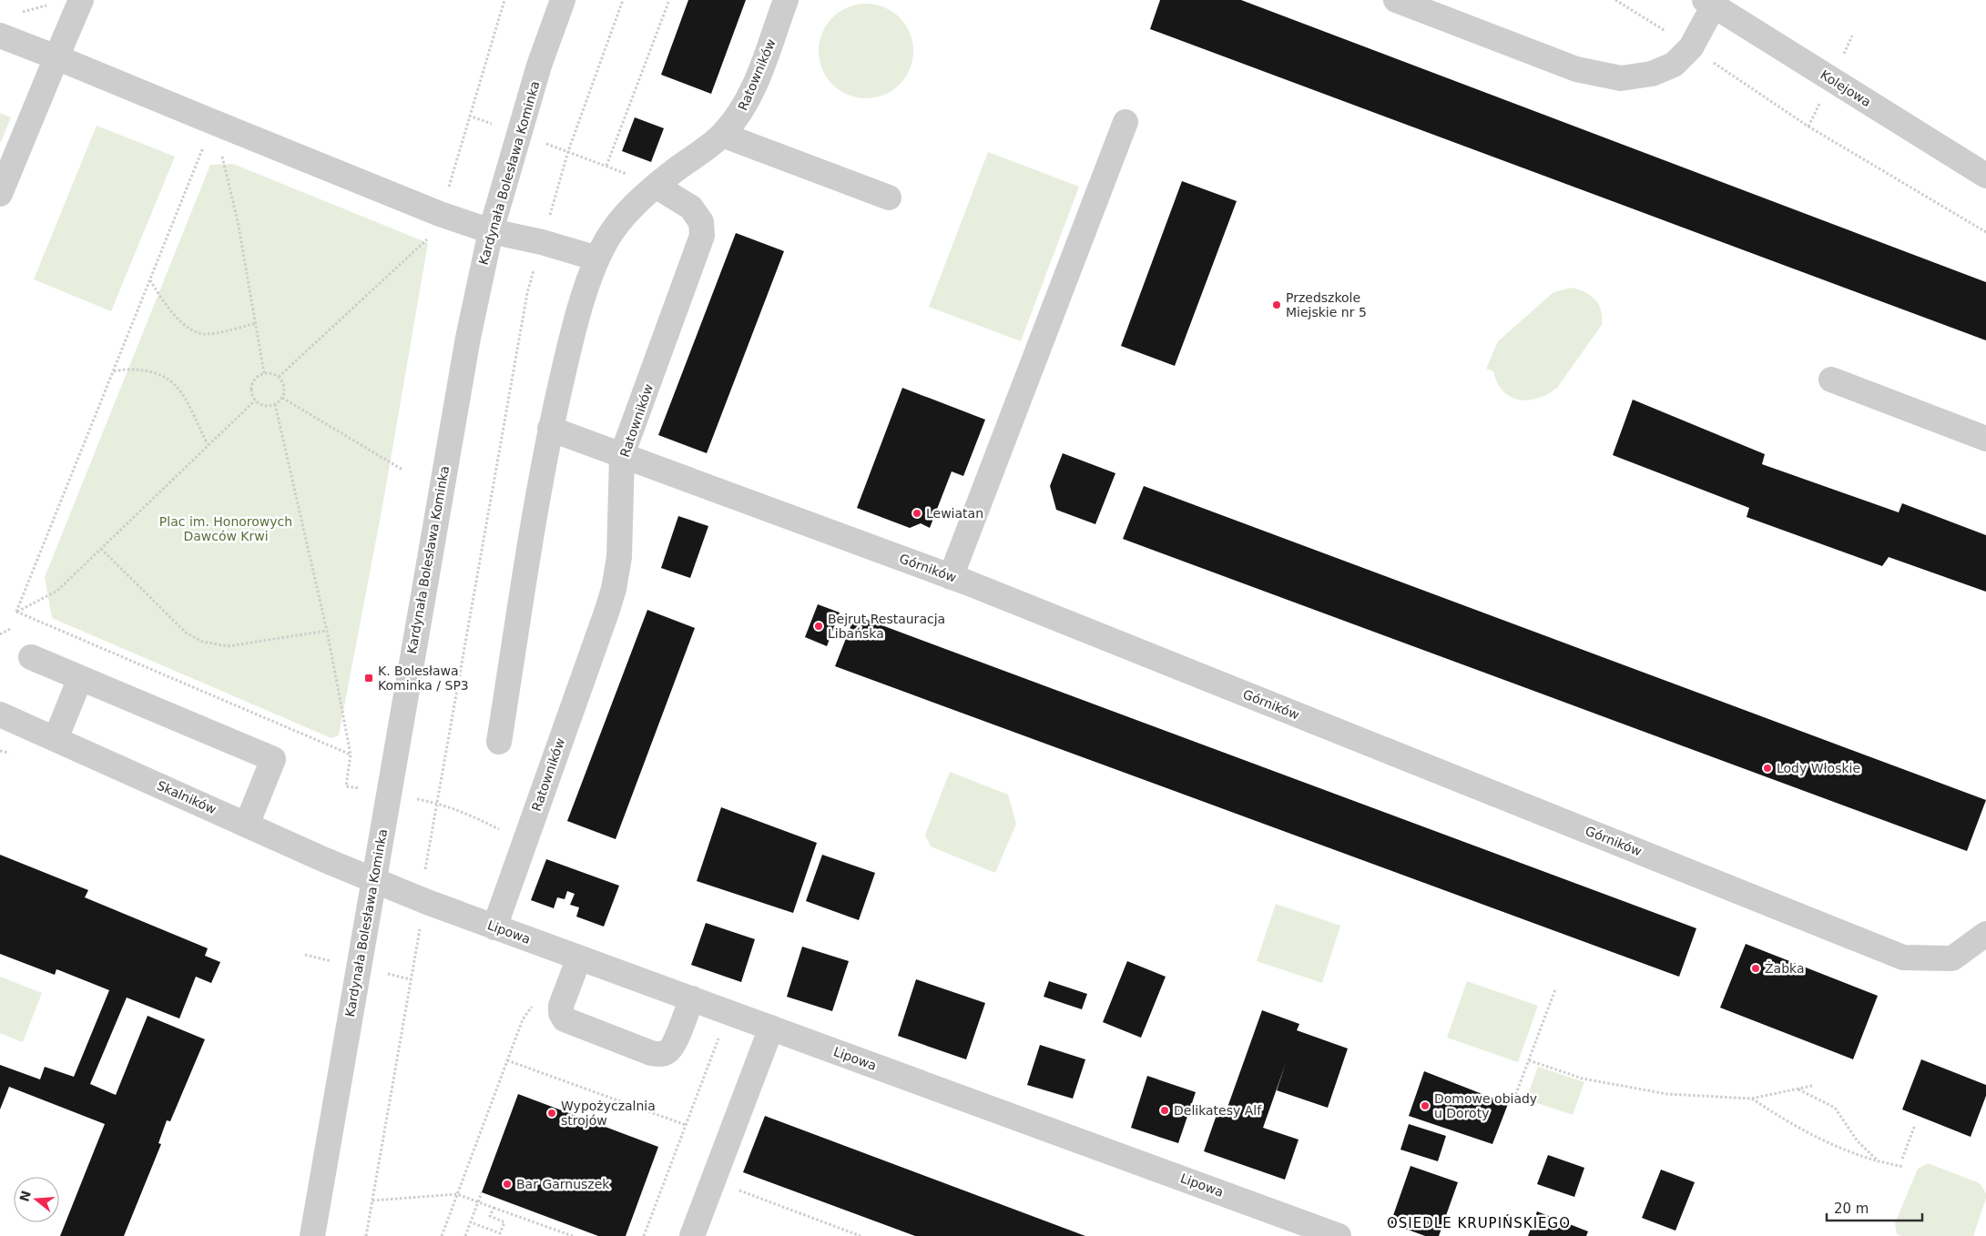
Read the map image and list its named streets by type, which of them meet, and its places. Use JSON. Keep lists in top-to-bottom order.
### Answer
{
  "streets": {
    "street": [
      "Ratowników",
      "Kolejowa",
      "Kardynała Bolesława Kominka",
      "Górników",
      "Skalników",
      "Lipowa"
    ]
  },
  "crossings": [
    ["Ratowników", "Górników"],
    ["Ratowników", "Lipowa"],
    ["Kardynała Bolesława Kominka", "Skalników"],
    ["Kardynała Bolesława Kominka", "Lipowa"],
    ["Skalników", "Lipowa"]
  ],
  "districts": ["OSIEDLE KRUPIŃSKIEGO"],
  "parks": ["Plac im. Honorowych Dawców Krwi"],
  "places": {
    "other": [
      "Przedszkole Miejskie nr 5",
      "Lewiatan",
      "Bejrut Restauracja Libańska",
      "Lody Włoskie",
      "Żabka",
      "Domowe obiady u Doroty",
      "Delikatesy Alf",
      "Wypożyczalnia strojów",
      "Bar Garnuszek"
    ],
    "transit": ["K. Bolesława Kominka / SP3"]
  },
  "scale_bar": "20 m",
  "north": "left"
}
